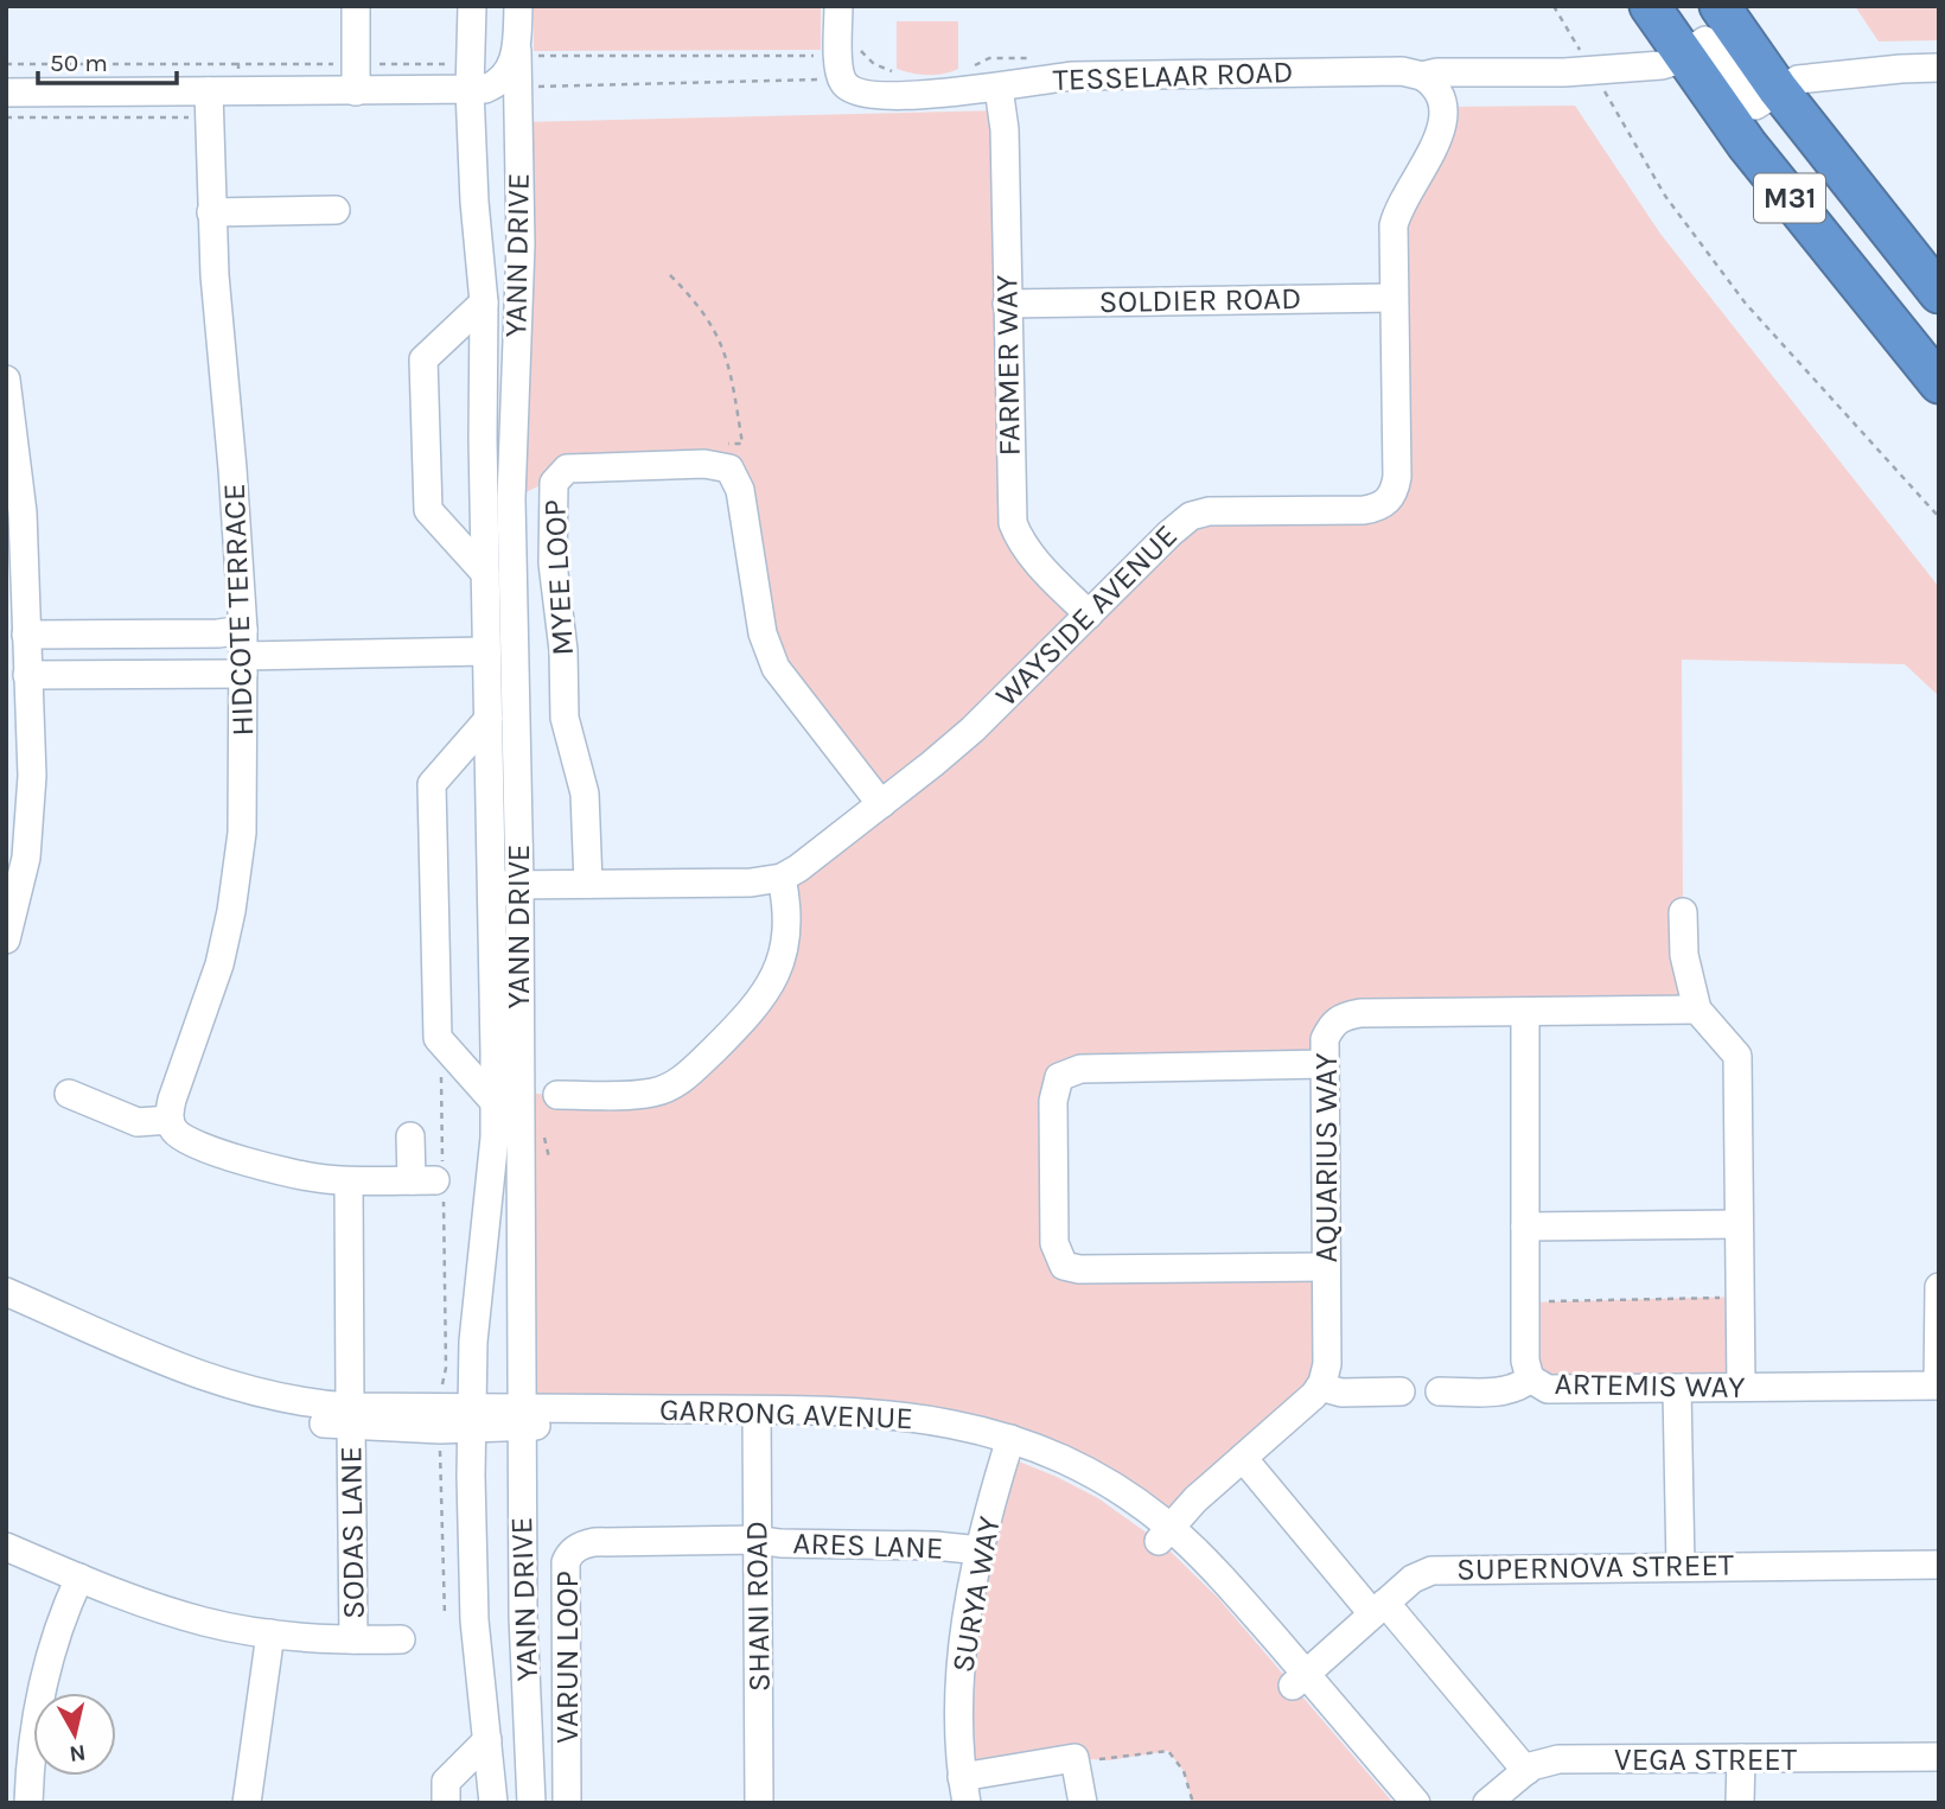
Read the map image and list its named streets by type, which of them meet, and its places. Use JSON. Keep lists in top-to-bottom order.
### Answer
{
  "streets": {
    "highway": ["M31"],
    "street": [
      "TESSELAAR ROAD",
      "YANN DRIVE",
      "SOLDIER ROAD",
      "FARMER WAY",
      "MYEE LOOP",
      "HIDCOTE TERRACE",
      "WAYSIDE AVENUE",
      "AQUARIUS WAY",
      "ARTEMIS WAY",
      "GARRONG AVENUE",
      "SODAS LANE",
      "ARES LANE",
      "SUPERNOVA STREET",
      "SURYA WAY",
      "SHANI ROAD",
      "VARUN LOOP",
      "VEGA STREET"
    ]
  },
  "crossings": [
    ["TESSELAAR ROAD", "M31"],
    ["TESSELAAR ROAD", "FARMER WAY"],
    ["TESSELAAR ROAD", "WAYSIDE AVENUE"],
    ["YANN DRIVE", "WAYSIDE AVENUE"],
    ["YANN DRIVE", "GARRONG AVENUE"],
    ["SOLDIER ROAD", "FARMER WAY"],
    ["SOLDIER ROAD", "WAYSIDE AVENUE"],
    ["FARMER WAY", "WAYSIDE AVENUE"],
    ["MYEE LOOP", "WAYSIDE AVENUE"],
    ["AQUARIUS WAY", "ARTEMIS WAY"],
    ["GARRONG AVENUE", "SODAS LANE"],
    ["GARRONG AVENUE", "SUPERNOVA STREET"],
    ["GARRONG AVENUE", "SURYA WAY"],
    ["GARRONG AVENUE", "SHANI ROAD"],
    ["ARES LANE", "SURYA WAY"],
    ["ARES LANE", "SHANI ROAD"],
    ["ARES LANE", "VARUN LOOP"],
    ["SHANI ROAD", "VARUN LOOP"]
  ],
  "scale_bar": "50 m",
  "north": "bottom"
}
